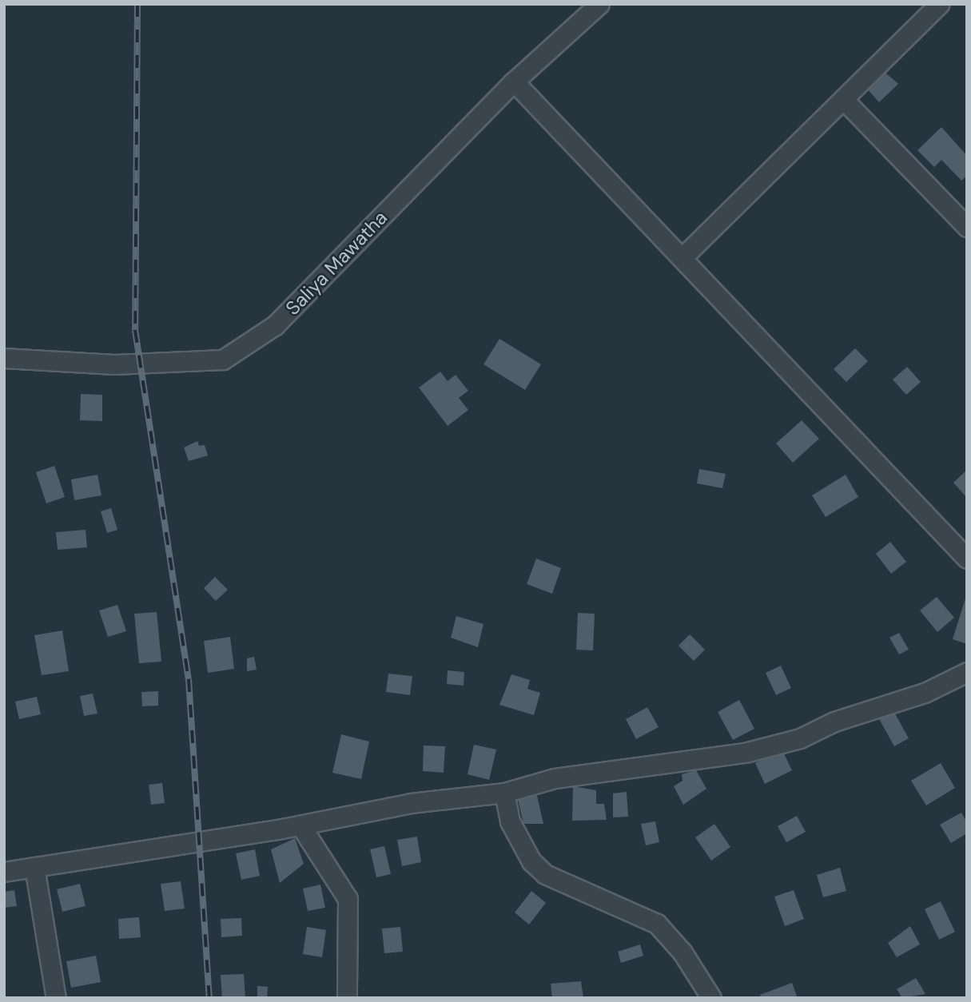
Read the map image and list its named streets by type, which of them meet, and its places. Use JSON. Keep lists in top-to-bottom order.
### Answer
{
  "streets": {
    "street": ["Saliya Mawatha"]
  }
}
